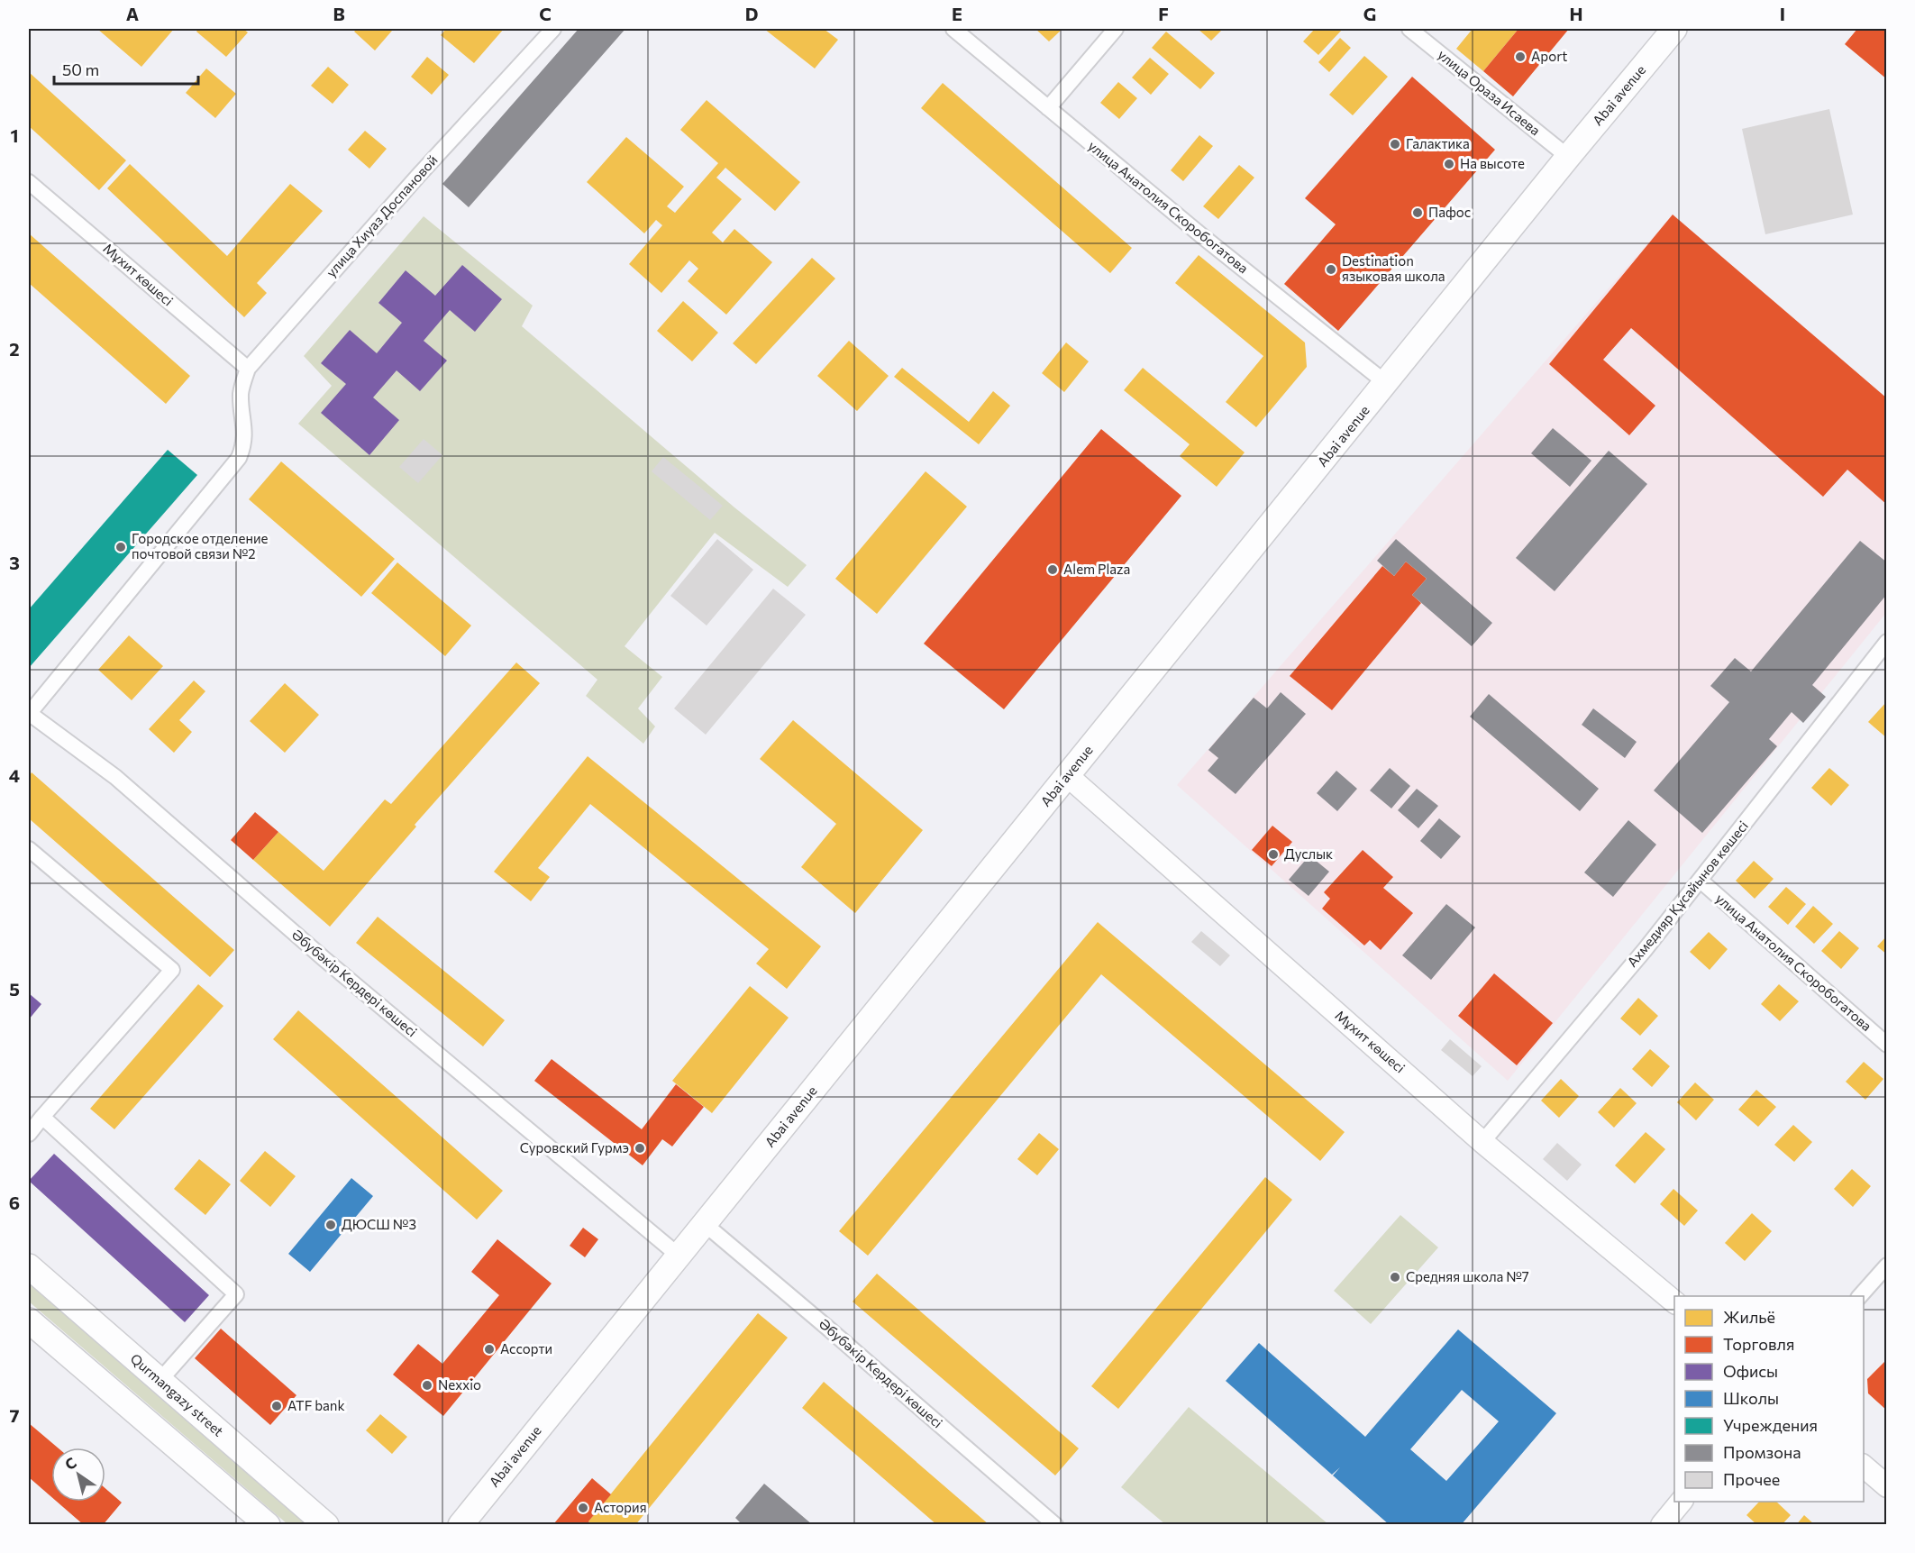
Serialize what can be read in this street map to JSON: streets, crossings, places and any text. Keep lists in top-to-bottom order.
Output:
{
  "streets": {
    "main road": ["Abai avenue", "Qurmangazy street"],
    "street": [
      "улица Ораза Исаева",
      "улица Анатолия Скоробогатова",
      "улица Хиуаз Доспановой",
      "Мұхит көшесі",
      "Ахмедияр Құсайынов көшесі",
      "Әбубәкір Кердері көшесі"
    ]
  },
  "crossings": [
    ["улица Ораза Исаева", "Abai avenue"],
    ["Abai avenue", "улица Анатолия Скоробогатова"],
    ["Abai avenue", "Мұхит көшесі"],
    ["Abai avenue", "Әбубәкір Кердері көшесі"],
    ["улица Анатолия Скоробогатова", "Ахмедияр Құсайынов көшесі"],
    ["улица Хиуаз Доспановой", "Мұхит көшесі"],
    ["улица Хиуаз Доспановой", "Әбубәкір Кердері көшесі"],
    ["Мұхит көшесі", "Ахмедияр Құсайынов көшесі"]
  ],
  "places": [
    "Aport",
    "Галактика",
    "На высоте",
    "Пафос",
    "Destination языковая школа",
    "Городское отделение почтовой связи №2",
    "Alem Plaza",
    "Дуслык",
    "Суровский Гурмэ",
    "ДЮСШ №3",
    "Средняя школа №7",
    "Ассорти",
    "Nexxio",
    "ATF bank",
    "Астория"
  ],
  "legend": [
    "Жильё",
    "Торговля",
    "Офисы",
    "Школы",
    "Учреждения",
    "Промзона",
    "Прочее"
  ],
  "scale_bar": "50 m",
  "north": "top left",
  "grid": {
    "columns": [
      "A",
      "B",
      "C",
      "D",
      "E",
      "F",
      "G",
      "H",
      "I"
    ],
    "rows": [
      "1",
      "2",
      "3",
      "4",
      "5",
      "6",
      "7"
    ]
  }
}
